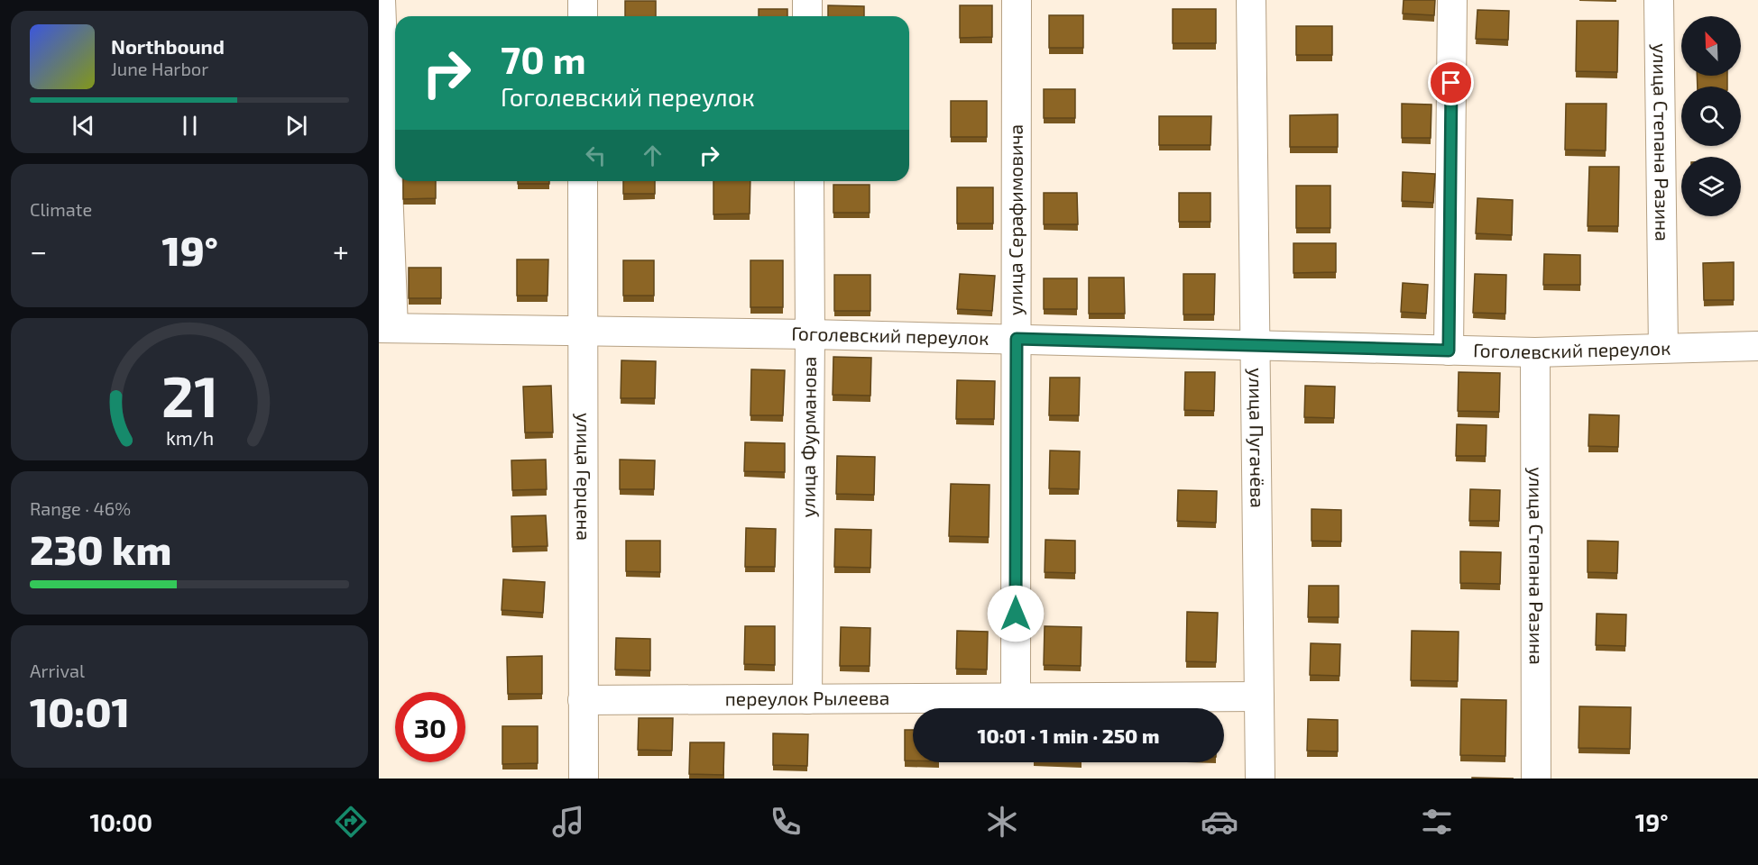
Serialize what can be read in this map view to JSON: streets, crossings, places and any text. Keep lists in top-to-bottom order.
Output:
{
  "streets": {
    "street": [
      "улица Степана Разина",
      "улица Серафимовича",
      "Гоголевский переулок",
      "улица Фурманова",
      "улица Пугачёва",
      "улица Герцена",
      "переулок Рылеева"
    ]
  },
  "crossings": [
    ["улица Степана Разина", "Гоголевский переулок"],
    ["улица Серафимовича", "Гоголевский переулок"],
    ["улица Серафимовича", "переулок Рылеева"],
    ["Гоголевский переулок", "улица Фурманова"],
    ["Гоголевский переулок", "улица Пугачёва"],
    ["Гоголевский переулок", "улица Герцена"],
    ["улица Фурманова", "переулок Рылеева"],
    ["улица Пугачёва", "переулок Рылеева"],
    ["улица Герцена", "переулок Рылеева"]
  ],
  "north": "top left",
  "page": {
    "turn": ["70 m", "Гоголевский переулок"],
    "song": ["Northbound", "June Harbor"],
    "tile": [
      "Climate",
      ["Range · 46%", "230 km"],
      ["Arrival", "10:01"]
    ],
    "heat": ["−", "19°", "+"],
    "limit": "30",
    "trip": "10:01 · 1 min · 250 m",
    "tabs": ["10:00", "19°"],
    "gauge": ["21", "km/h"]
  }
}
